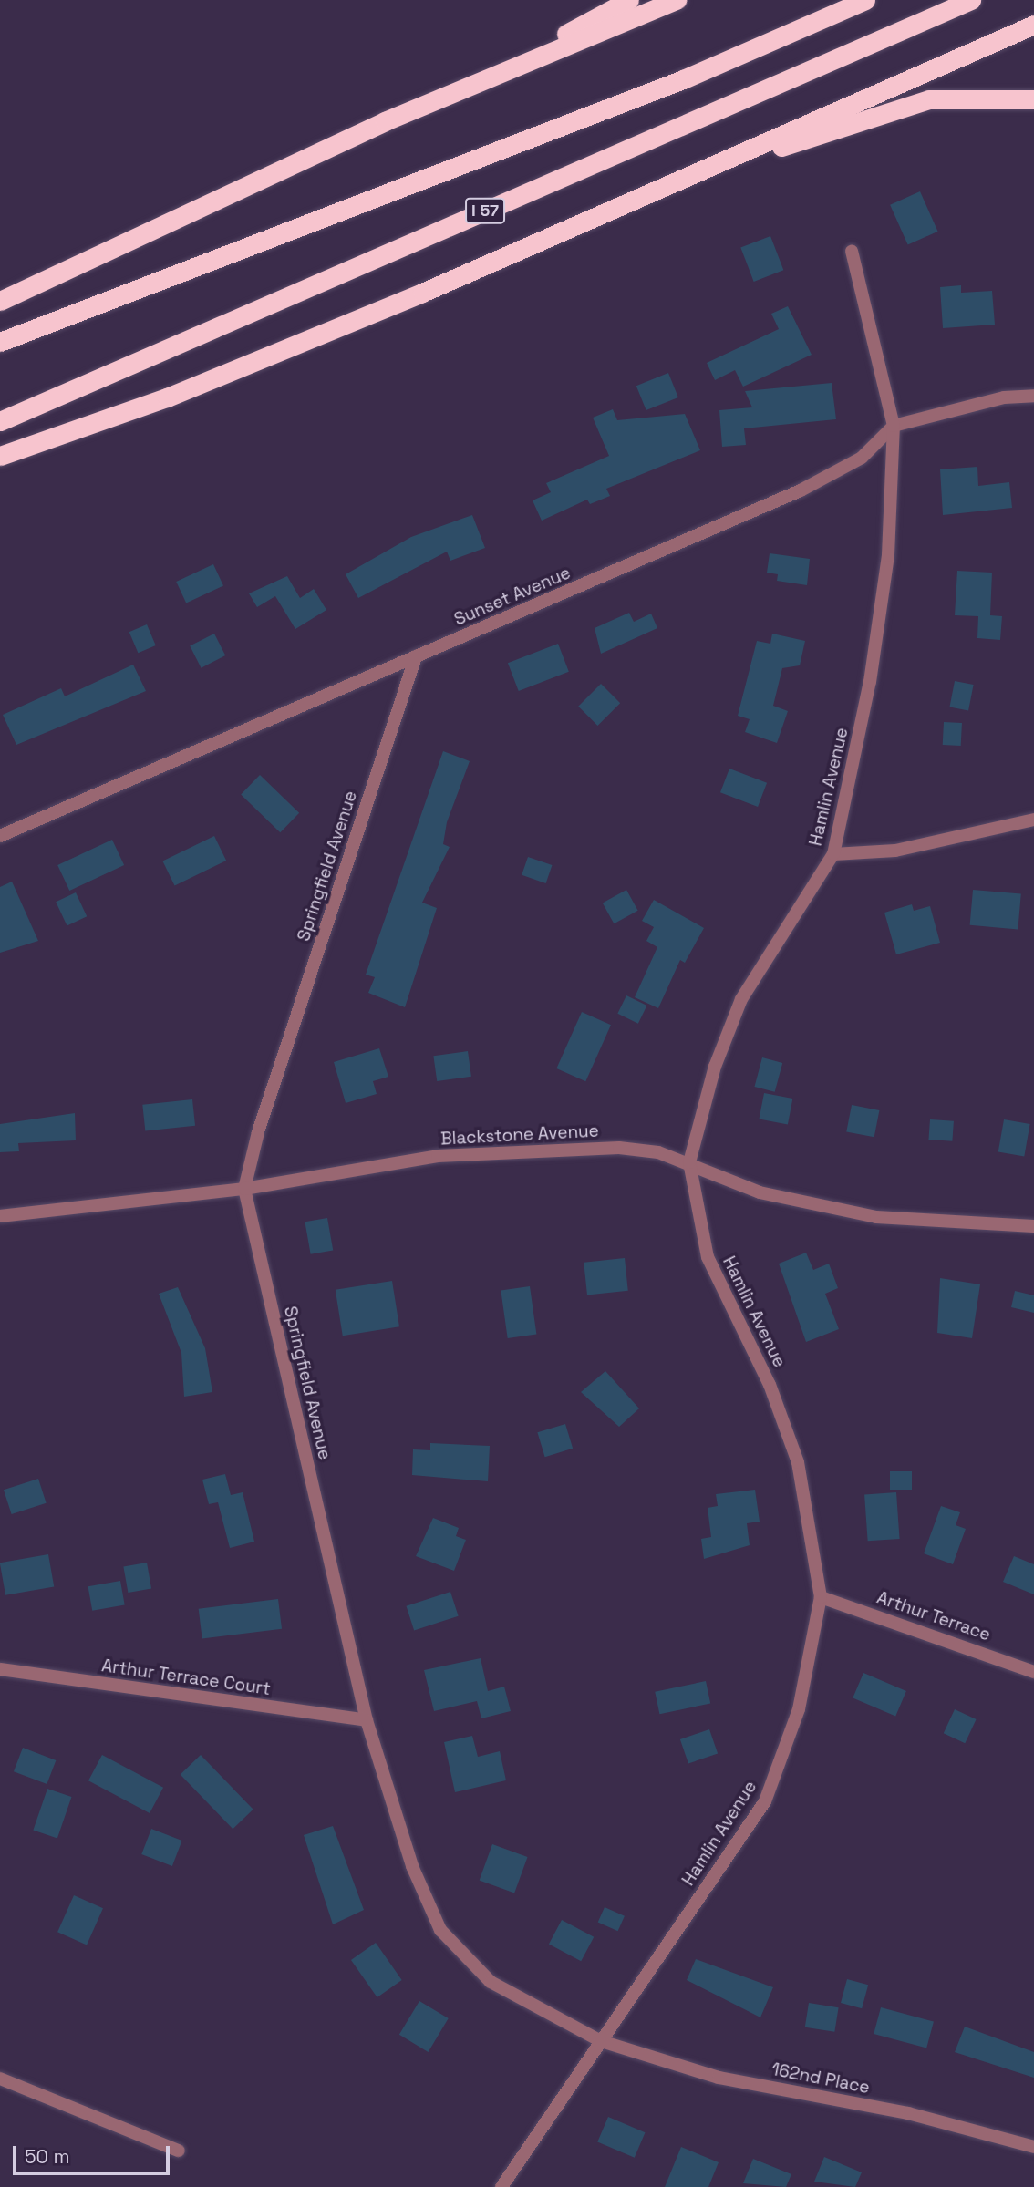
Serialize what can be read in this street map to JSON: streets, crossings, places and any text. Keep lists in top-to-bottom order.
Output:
{
  "streets": {
    "highway": ["I 57"],
    "street": [
      "Sunset Avenue",
      "Hamlin Avenue",
      "Springfield Avenue",
      "Blackstone Avenue",
      "Arthur Terrace",
      "Arthur Terrace Court",
      "162nd Place"
    ]
  },
  "crossings": [
    ["Sunset Avenue", "Hamlin Avenue"],
    ["Sunset Avenue", "Springfield Avenue"],
    ["Hamlin Avenue", "Springfield Avenue"],
    ["Hamlin Avenue", "Blackstone Avenue"],
    ["Hamlin Avenue", "Arthur Terrace"],
    ["Hamlin Avenue", "162nd Place"],
    ["Springfield Avenue", "Blackstone Avenue"],
    ["Springfield Avenue", "Arthur Terrace Court"],
    ["Springfield Avenue", "162nd Place"]
  ],
  "scale_bar": "50 m"
}
